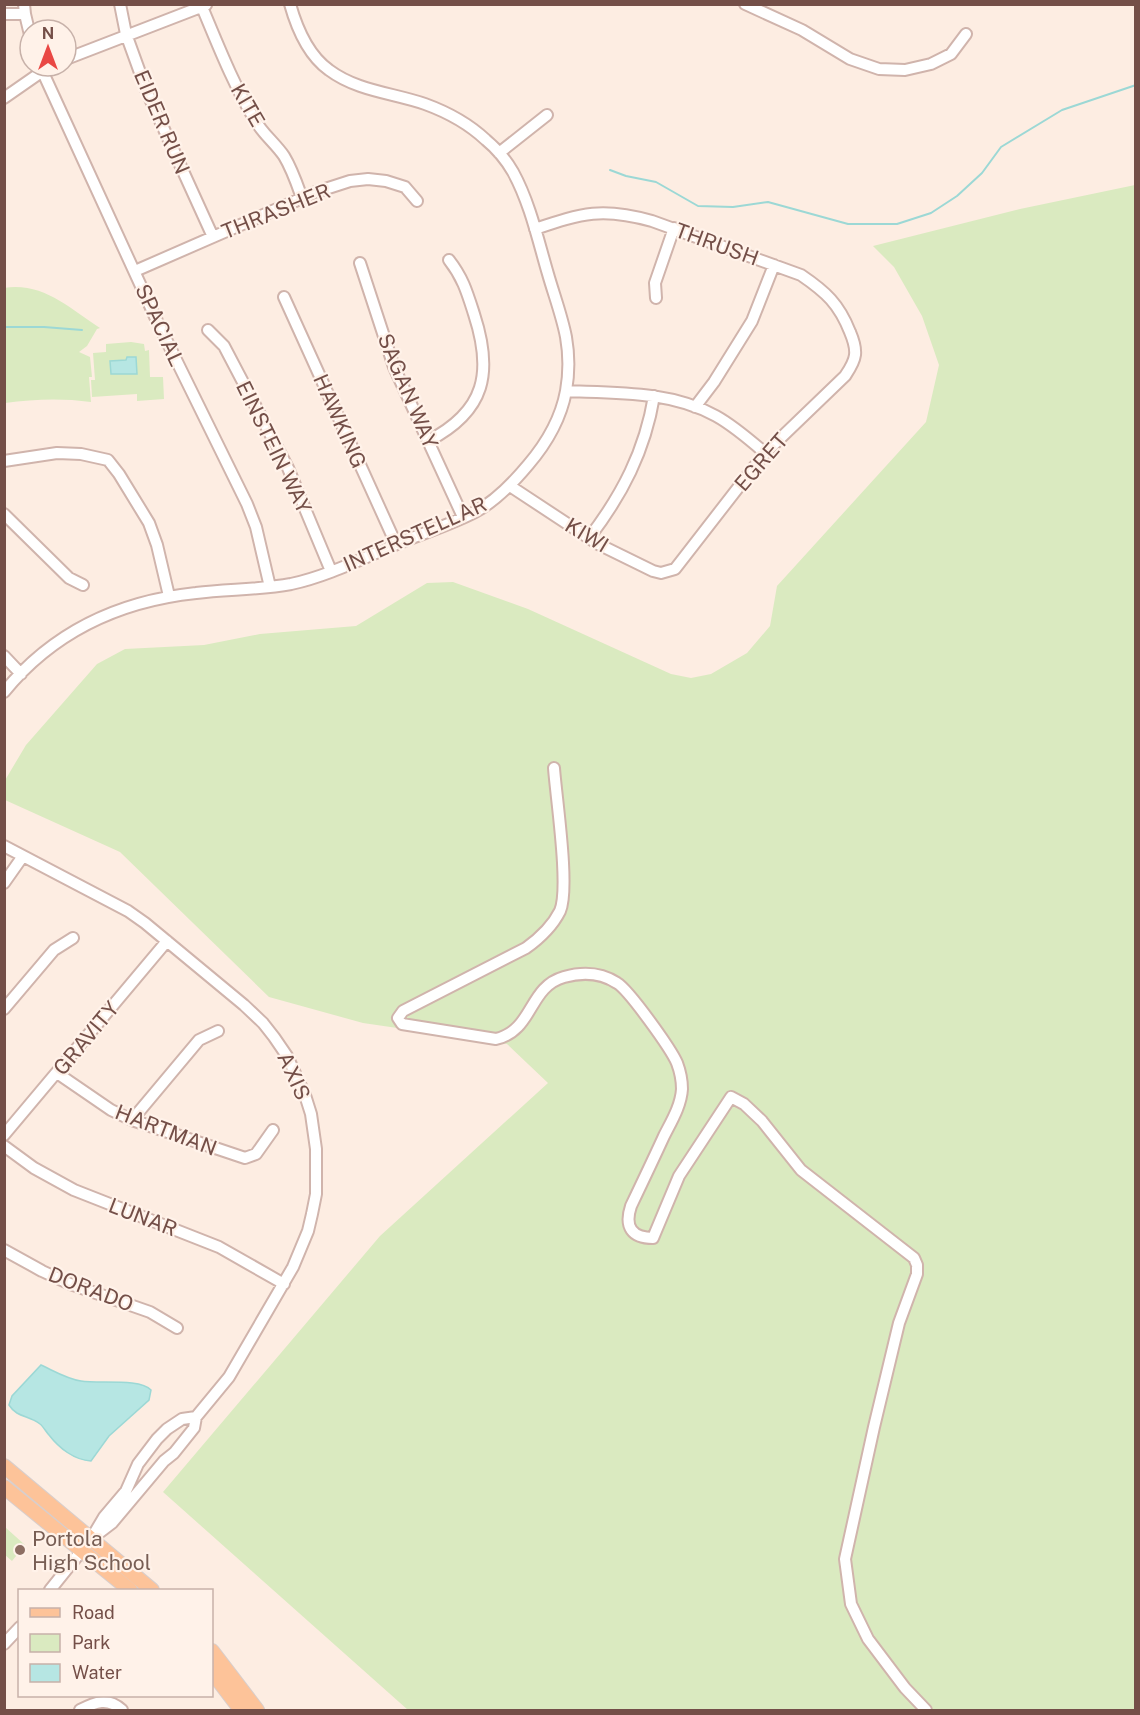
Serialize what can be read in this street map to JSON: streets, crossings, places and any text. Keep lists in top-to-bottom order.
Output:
{
  "streets": {
    "street": [
      "KITE",
      "EIDER RUN",
      "THRASHER",
      "THRUSH",
      "SPACIAL",
      "SAGAN WAY",
      "HAWKING",
      "EINSTEIN WAY",
      "EGRET",
      "INTERSTELLAR",
      "KIWI",
      "GRAVITY",
      "AXIS",
      "HARTMAN",
      "LUNAR",
      "DORADO"
    ]
  },
  "crossings": [
    ["KITE", "THRASHER"],
    ["EIDER RUN", "THRASHER"],
    ["THRASHER", "SPACIAL"],
    ["THRUSH", "EGRET"],
    ["THRUSH", "INTERSTELLAR"],
    ["SPACIAL", "INTERSTELLAR"],
    ["SAGAN WAY", "INTERSTELLAR"],
    ["HAWKING", "INTERSTELLAR"],
    ["EINSTEIN WAY", "INTERSTELLAR"],
    ["EGRET", "KIWI"],
    ["INTERSTELLAR", "KIWI"],
    ["GRAVITY", "AXIS"],
    ["GRAVITY", "HARTMAN"],
    ["AXIS", "LUNAR"]
  ],
  "places": ["Portola High School"],
  "legend": ["Road", "Park", "Water"],
  "north": "top"
}
